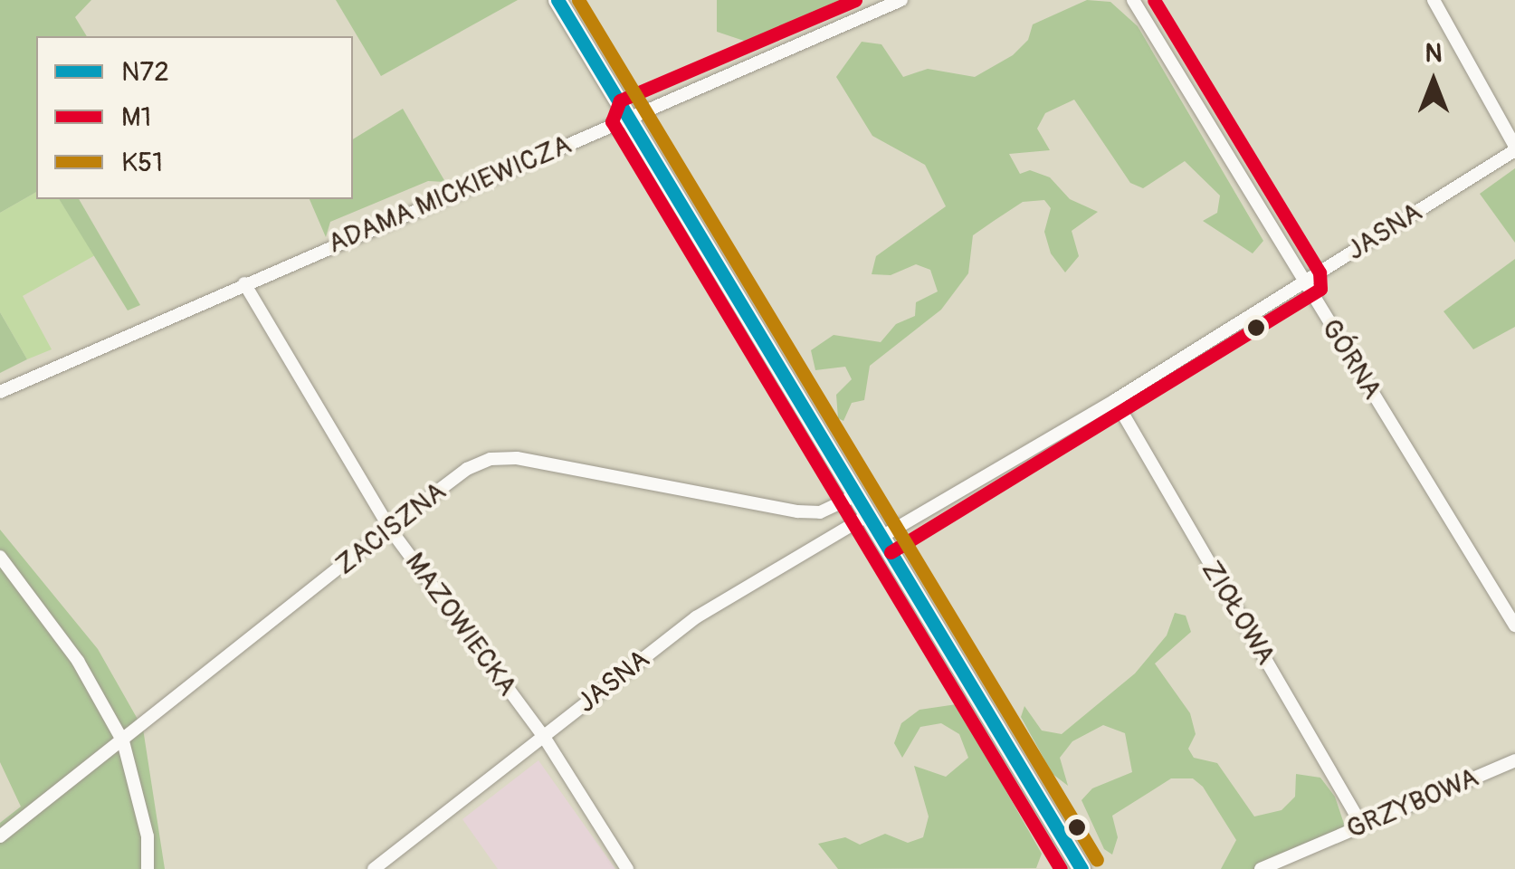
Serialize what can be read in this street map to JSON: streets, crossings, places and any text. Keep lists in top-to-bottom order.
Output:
{
  "streets": {
    "street": [
      "ADAMA MICKIEWICZA",
      "JASNA",
      "GÓRNA",
      "ZACISZNA",
      "ZIOŁOWA",
      "MAZOWIECKA",
      "GRZYBOWA"
    ]
  },
  "crossings": [
    ["ADAMA MICKIEWICZA", "MAZOWIECKA"],
    ["JASNA", "GÓRNA"],
    ["JASNA", "ZIOŁOWA"],
    ["JASNA", "MAZOWIECKA"],
    ["ZACISZNA", "MAZOWIECKA"],
    ["ZIOŁOWA", "GRZYBOWA"]
  ],
  "lines": ["transit line N72", "transit line M1", "transit line K51"],
  "legend": ["N72", "M1", "K51"],
  "north": "top"
}
